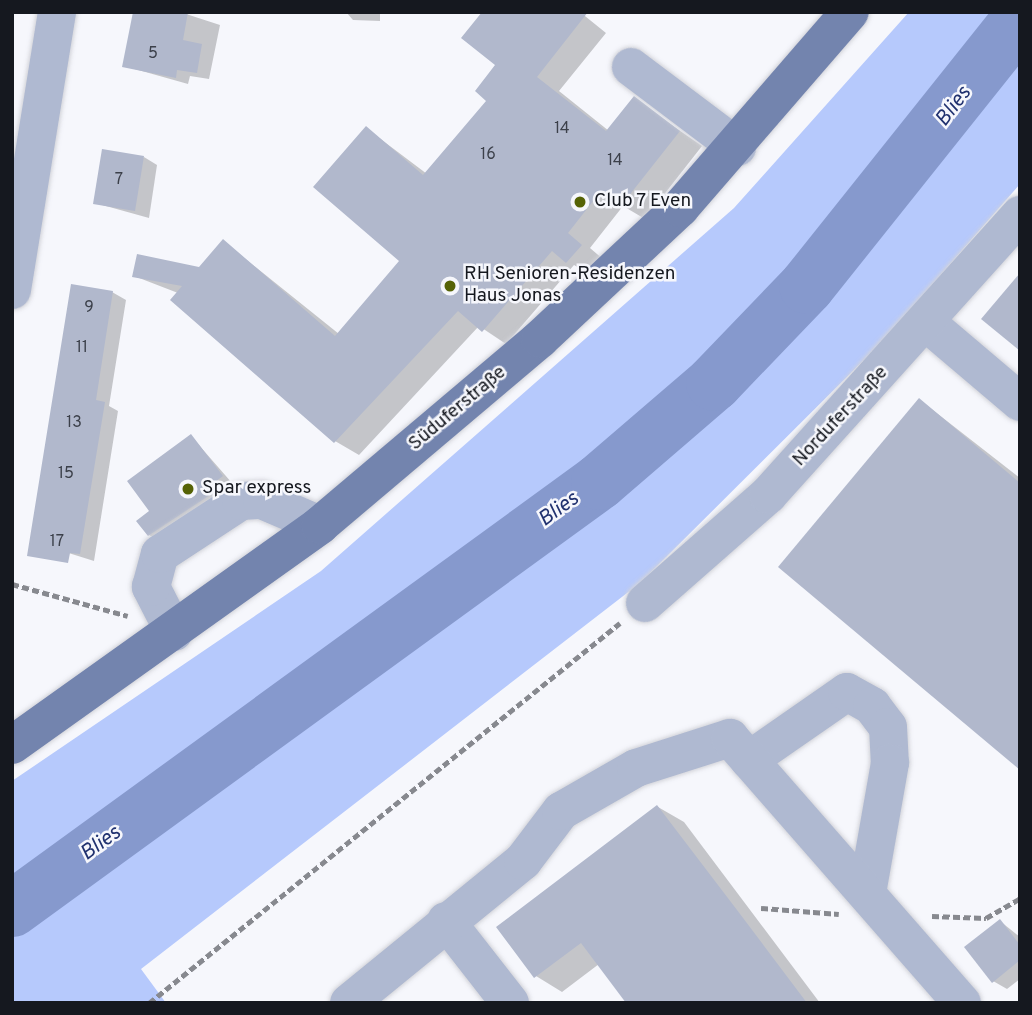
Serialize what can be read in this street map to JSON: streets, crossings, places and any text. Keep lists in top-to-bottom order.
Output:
{
  "streets": {
    "main road": ["Süduferstraße"],
    "street": ["Norduferstraße"]
  },
  "water": ["Blies"],
  "places": ["Club 7 Even", "RH Senioren-Residenzen Haus Jonas", "Spar express"],
  "house_numbers": [
    "5",
    "14",
    "16",
    "14",
    "7",
    "9",
    "11",
    "13",
    "15",
    "17"
  ]
}
